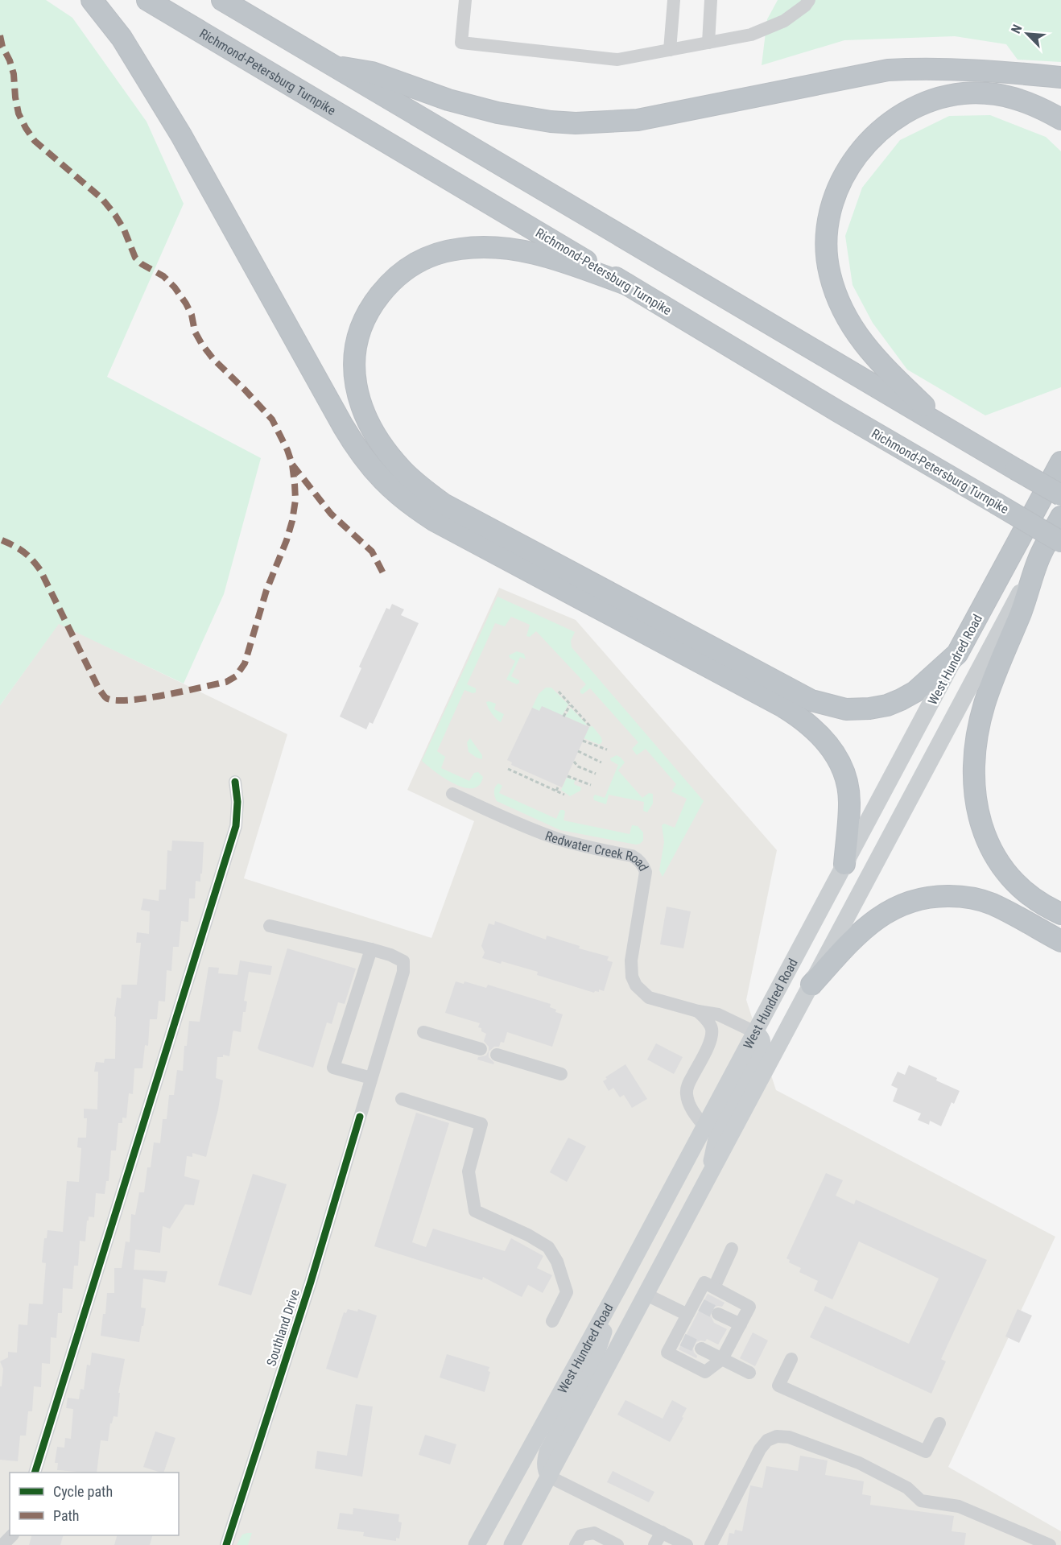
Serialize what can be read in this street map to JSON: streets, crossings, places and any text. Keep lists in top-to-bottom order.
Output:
{
  "streets": {
    "highway": ["Richmond-Petersburg Turnpike", "West Hundred Road"],
    "street": ["Redwater Creek Road", "Southland Drive"]
  },
  "crossings": [
    ["West Hundred Road", "Redwater Creek Road"]
  ],
  "legend": ["Cycle path", "Path"],
  "north": "top left"
}
